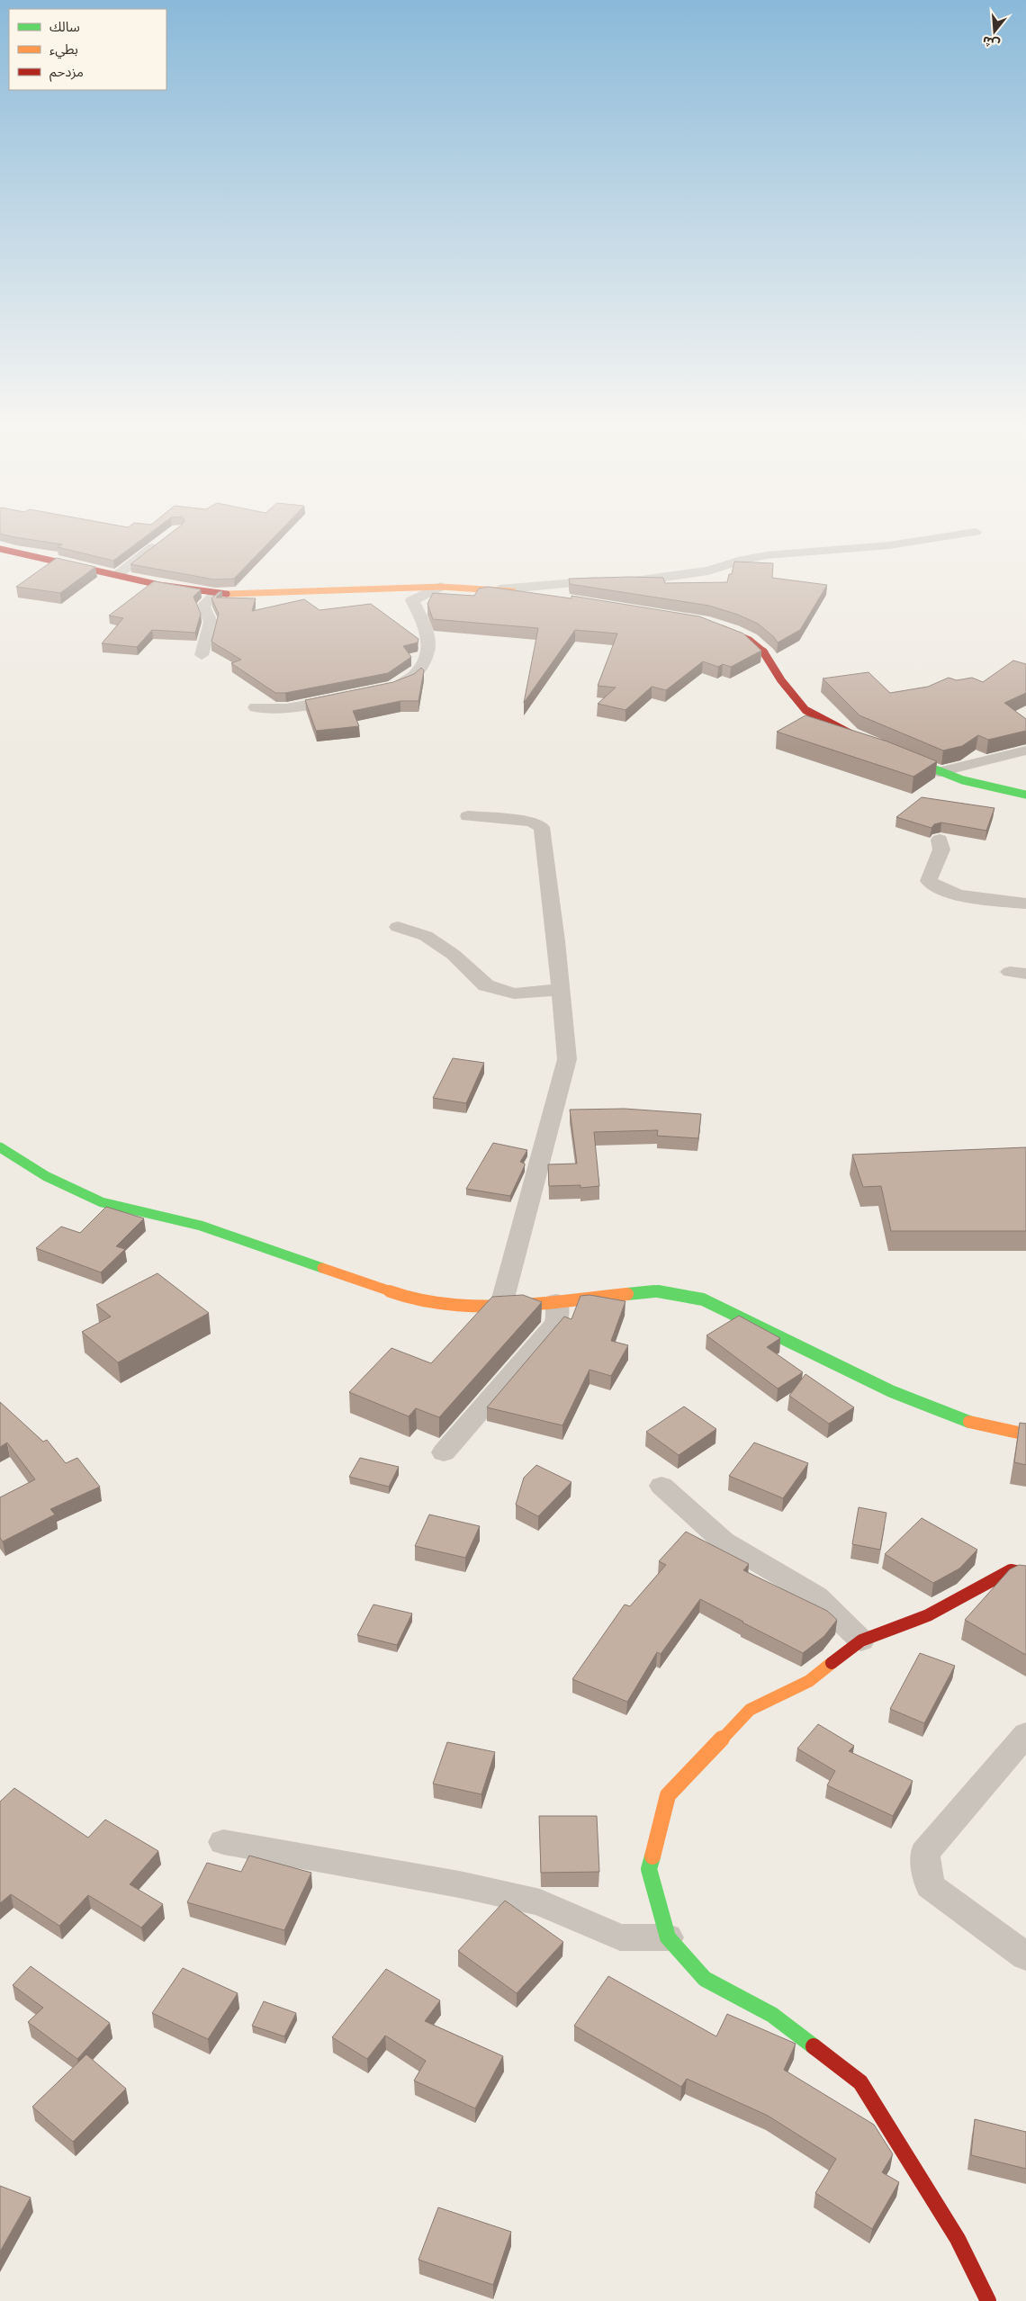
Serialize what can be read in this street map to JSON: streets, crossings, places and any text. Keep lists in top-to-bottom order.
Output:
{
  "legend": ["سالك", "بطيء", "مزدحم"],
  "north": "bottom"
}
